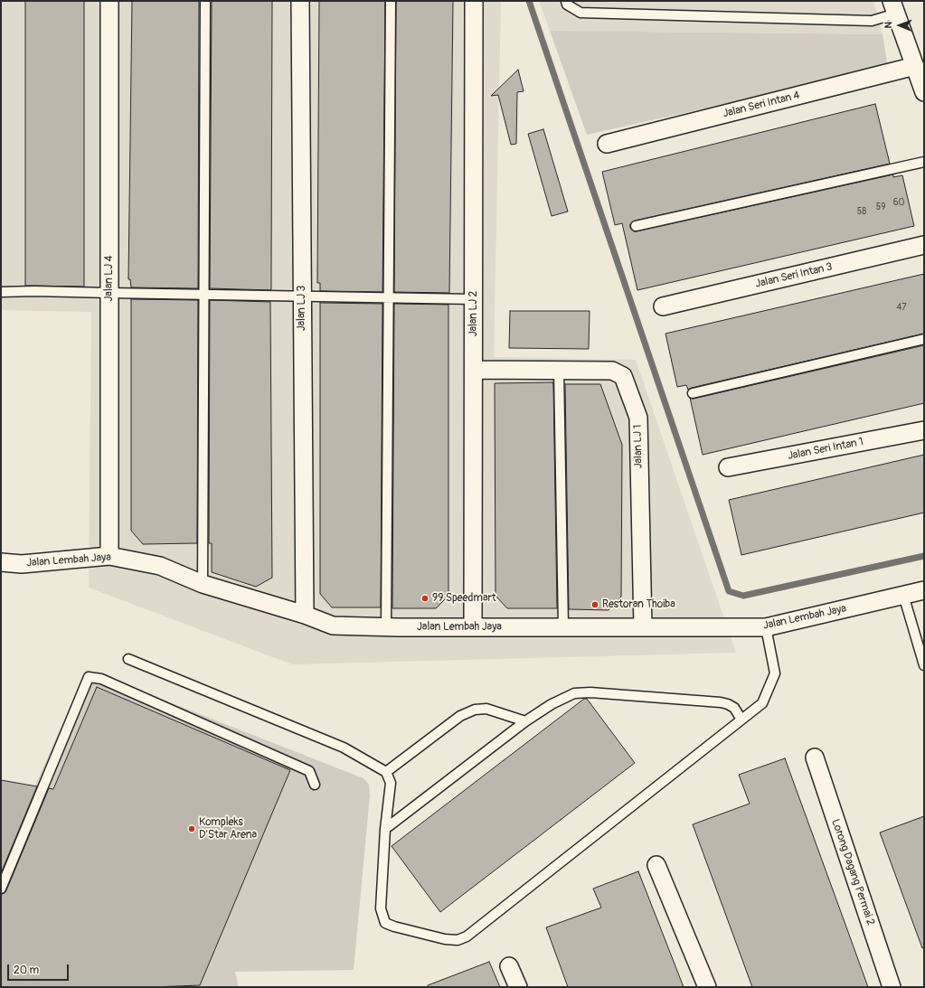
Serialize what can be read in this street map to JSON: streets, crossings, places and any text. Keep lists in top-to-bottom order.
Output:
{
  "streets": {
    "street": [
      "Jalan Seri Intan 4",
      "Jalan Seri Intan 3",
      "Jalan LJ 4",
      "Jalan LJ 3",
      "Jalan LJ 2",
      "Jalan LJ 1",
      "Jalan Seri Intan 1",
      "Jalan Lembah Jaya",
      "Lorong Dagang Permai 2"
    ]
  },
  "crossings": [
    ["Jalan LJ 4", "Jalan Lembah Jaya"],
    ["Jalan LJ 3", "Jalan Lembah Jaya"],
    ["Jalan LJ 2", "Jalan LJ 1"],
    ["Jalan LJ 2", "Jalan Lembah Jaya"],
    ["Jalan LJ 1", "Jalan Lembah Jaya"]
  ],
  "places": ["99 Speedmart", "Restoran Thoiba", "Kompleks D'Star Arena"],
  "house_numbers": [
    "60",
    "59",
    "58",
    "47"
  ],
  "scale_bar": "20 m",
  "north": "left"
}
